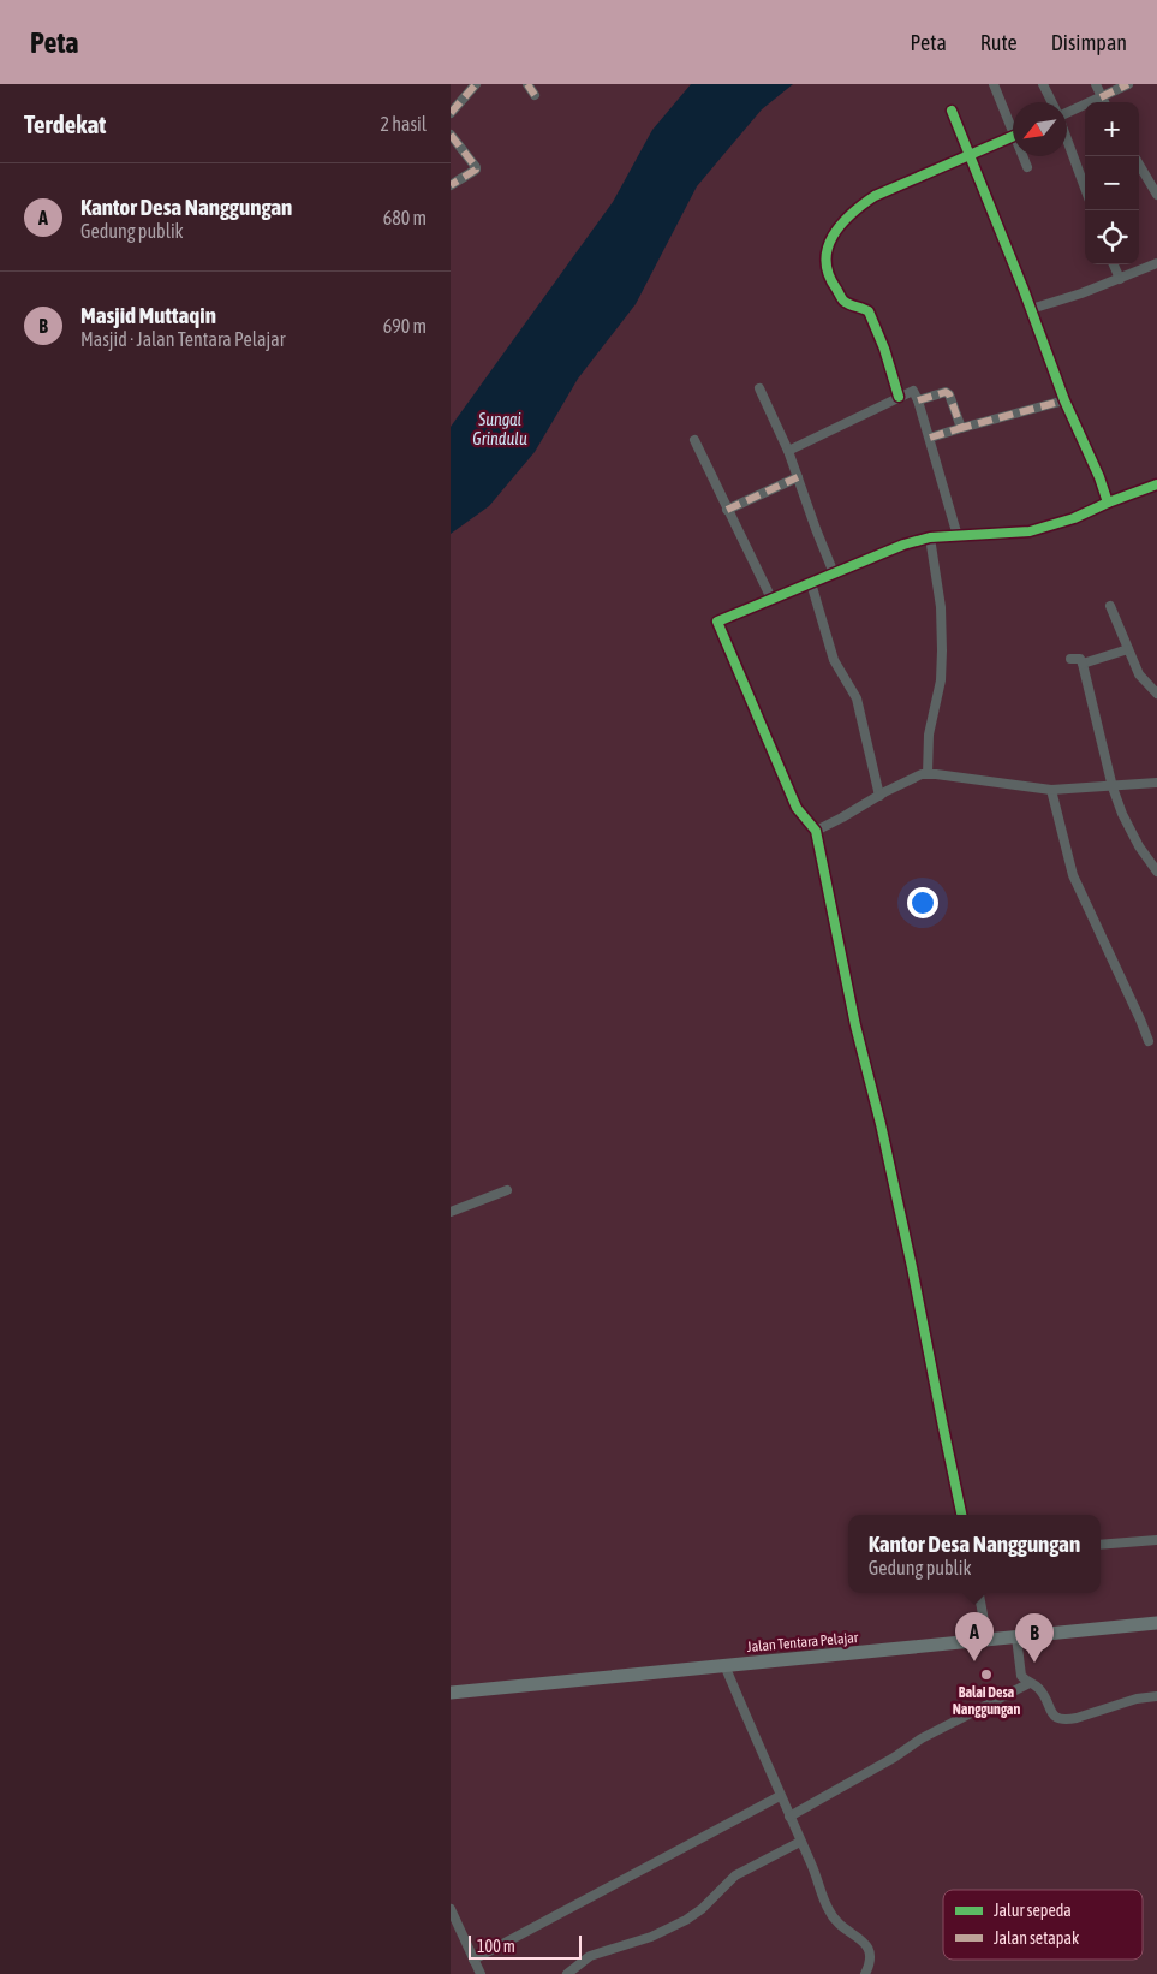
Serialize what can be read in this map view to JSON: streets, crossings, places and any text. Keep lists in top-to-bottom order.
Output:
{
  "streets": {
    "main road": ["Jalan Tentara Pelajar"]
  },
  "water": ["Sungai Grindulu"],
  "places": ["Balai Desa Nanggungan"],
  "legend": ["Jalur sepeda", "Jalan setapak"],
  "scale_bar": "100 m",
  "north": "bottom left",
  "page": {
    "header": "Peta",
    "nav": ["Peta", "Rute", "Disimpan"],
    "heading": ["Terdekat", "2 hasil"],
    "map_buttons": ["+", "−"],
    "list": [
      {
        "mark": "A",
        "name": "Kantor Desa Nanggungan",
        "note": "Gedung publik",
        "value": "680 m"
      },
      {
        "mark": "B",
        "name": "Masjid Muttaqin",
        "note": "Masjid · Jalan Tentara Pelajar",
        "value": "690 m"
      }
    ],
    "popup": ["Kantor Desa Nanggungan", "Gedung publik"],
    "pins": ["A", "B"],
    "scale": "100 m"
  }
}
